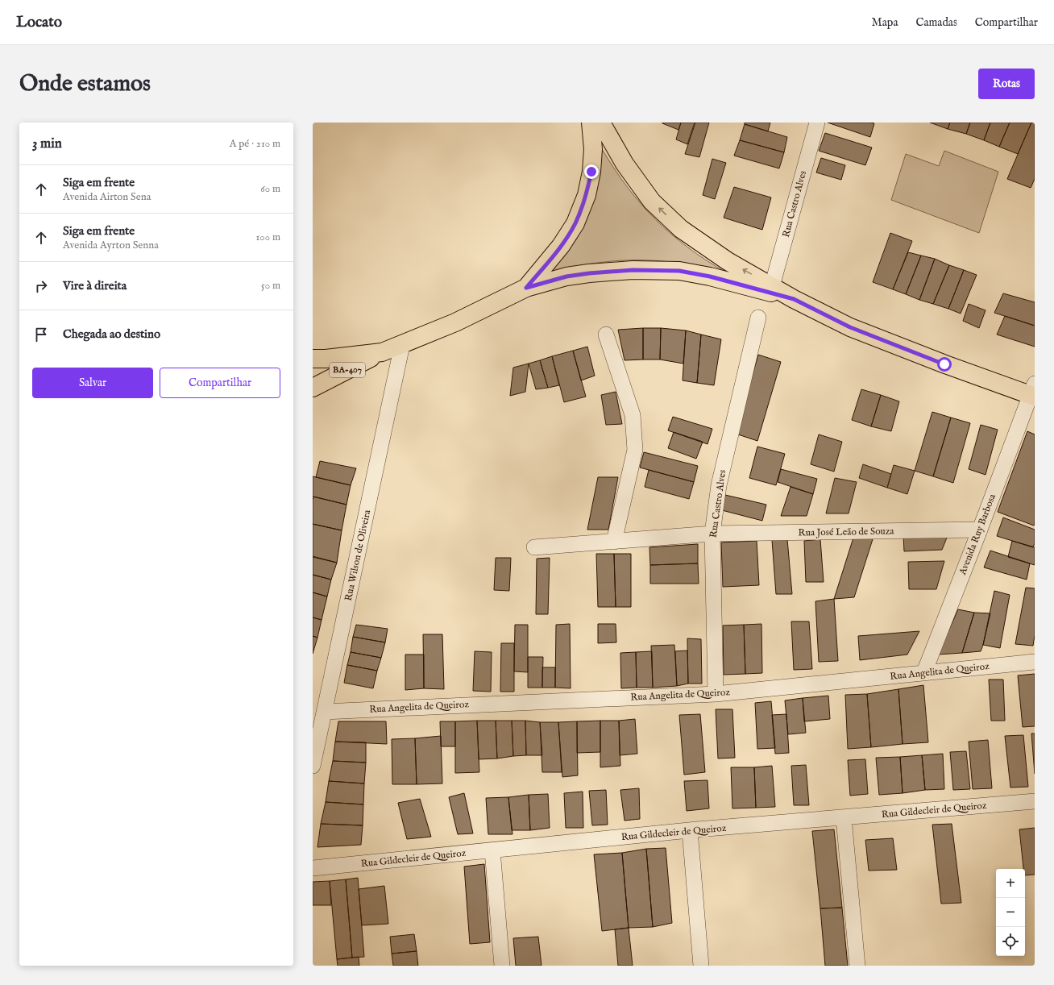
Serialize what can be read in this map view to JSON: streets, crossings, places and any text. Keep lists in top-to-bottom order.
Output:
{
  "streets": {
    "main road": ["BA-407"],
    "street": [
      "Rua Castro Alves",
      "Rua José Leão de Souza",
      "Avenida Ruy Barbosa",
      "Rua Wilson de Oliveira",
      "Rua Angelita de Queiroz",
      "Rua Gildecleir de Queiroz"
    ]
  },
  "crossings": [
    ["Rua Castro Alves", "Rua José Leão de Souza"],
    ["Rua Castro Alves", "Rua Angelita de Queiroz"],
    ["Rua José Leão de Souza", "Avenida Ruy Barbosa"],
    ["Avenida Ruy Barbosa", "Rua Angelita de Queiroz"],
    ["Rua Wilson de Oliveira", "Rua Angelita de Queiroz"]
  ],
  "page": {
    "header": "Locato",
    "nav": ["Mapa", "Camadas", "Compartilhar"],
    "buttons": [
      "Rotas",
      ["Salvar", "Compartilhar"]
    ],
    "title": "Onde estamos",
    "heading": ["3 min", "A pé · 210 m"],
    "list": [
      ["Siga em frente", "Avenida Airton Sena", "60 m"],
      ["Siga em frente", "Avenida Ayrton Senna", "100 m"],
      ["Vire à direita", "50 m"],
      "Chegada ao destino"
    ],
    "map_buttons": ["+", "−"]
  }
}
